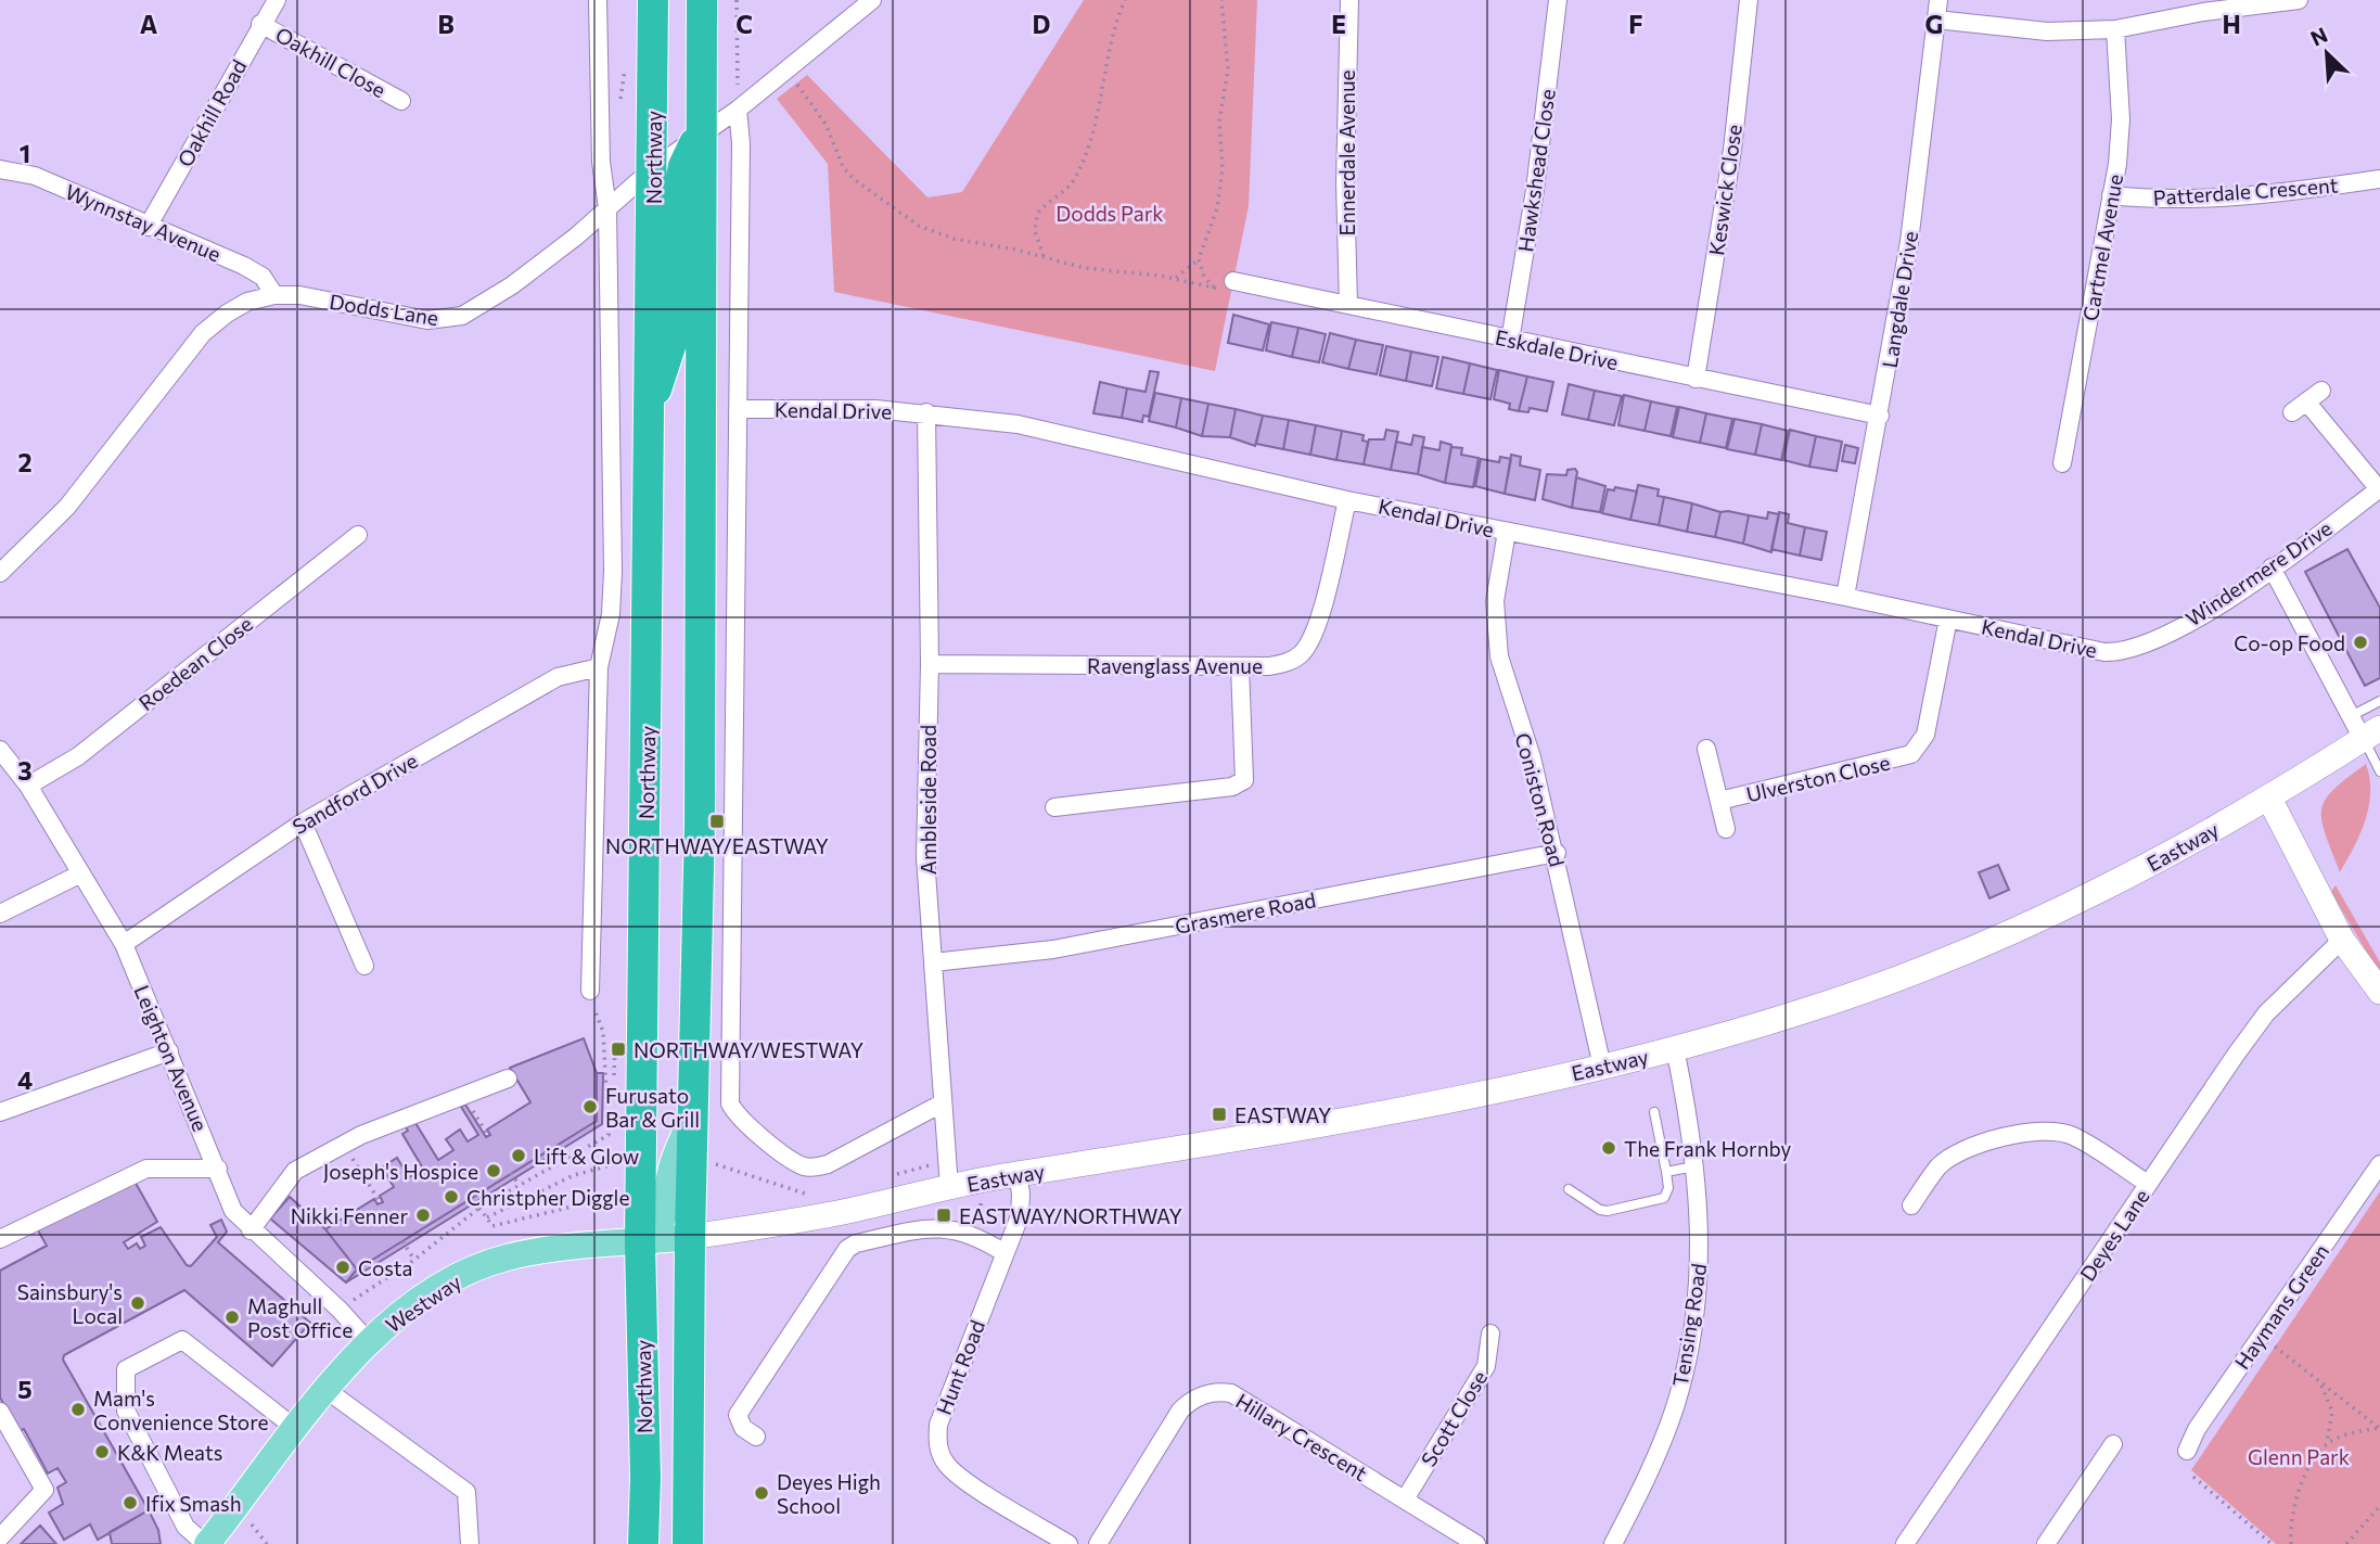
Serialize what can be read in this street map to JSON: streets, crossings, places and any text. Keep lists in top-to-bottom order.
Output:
{
  "streets": {
    "highway": ["Northway"],
    "main road": ["Westway"],
    "street": [
      "Oakhill Close",
      "Oakhill Road",
      "Ennerdale Avenue",
      "Hawkshead Close",
      "Keswick Close",
      "Patterdale Crescent",
      "Wynnstay Avenue",
      "Cartmel Avenue",
      "Langdale Drive",
      "Dodds Lane",
      "Eskdale Drive",
      "Kendal Drive",
      "Windermere Drive",
      "Roedean Close",
      "Ravenglass Avenue",
      "Ulverston Close",
      "Sandford Drive",
      "Ambleside Road",
      "Coniston Road",
      "Eastway",
      "Grasmere Road",
      "Leighton Avenue",
      "Deyes Lane",
      "Haymans Green",
      "Tensing Road",
      "Hunt Road",
      "Scott Close",
      "Hillary Crescent"
    ]
  },
  "crossings": [
    ["Oakhill Close", "Oakhill Road"],
    ["Oakhill Road", "Wynnstay Avenue"],
    ["Ennerdale Avenue", "Eskdale Drive"],
    ["Northway", "Dodds Lane"],
    ["Northway", "Westway"],
    ["Hawkshead Close", "Eskdale Drive"],
    ["Keswick Close", "Eskdale Drive"],
    ["Patterdale Crescent", "Cartmel Avenue"],
    ["Wynnstay Avenue", "Dodds Lane"],
    ["Langdale Drive", "Eskdale Drive"],
    ["Langdale Drive", "Kendal Drive"],
    ["Kendal Drive", "Windermere Drive"],
    ["Kendal Drive", "Ravenglass Avenue"],
    ["Kendal Drive", "Ulverston Close"],
    ["Kendal Drive", "Ambleside Road"],
    ["Kendal Drive", "Coniston Road"],
    ["Roedean Close", "Leighton Avenue"],
    ["Ravenglass Avenue", "Ambleside Road"],
    ["Sandford Drive", "Leighton Avenue"],
    ["Ambleside Road", "Eastway"],
    ["Ambleside Road", "Grasmere Road"],
    ["Coniston Road", "Eastway"],
    ["Coniston Road", "Grasmere Road"],
    ["Eastway", "Westway"],
    ["Eastway", "Tensing Road"],
    ["Eastway", "Hunt Road"],
    ["Leighton Avenue", "Westway"],
    ["Scott Close", "Hillary Crescent"]
  ],
  "parks": ["Dodds Park", "Glenn Park"],
  "places": {
    "other": [
      "Co-op Food",
      "Furusato Bar & Grill",
      "The Frank Hornby",
      "Lift & Glow",
      "Joseph's Hospice",
      "Christpher Diggle",
      "Nikki Fenner",
      "Costa",
      "Sainsbury's Local",
      "Maghull Post Office",
      "Mam's Convenience Store",
      "K&K Meats",
      "Deyes High School",
      "Ifix Smash"
    ],
    "transit": [
      "NORTHWAY/EASTWAY",
      "NORTHWAY/WESTWAY",
      "EASTWAY",
      "EASTWAY/NORTHWAY"
    ]
  },
  "north": "top left",
  "grid": {
    "columns": [
      "A",
      "B",
      "C",
      "D",
      "E",
      "F",
      "G",
      "H"
    ],
    "rows": [
      "1",
      "2",
      "3",
      "4",
      "5"
    ]
  }
}
